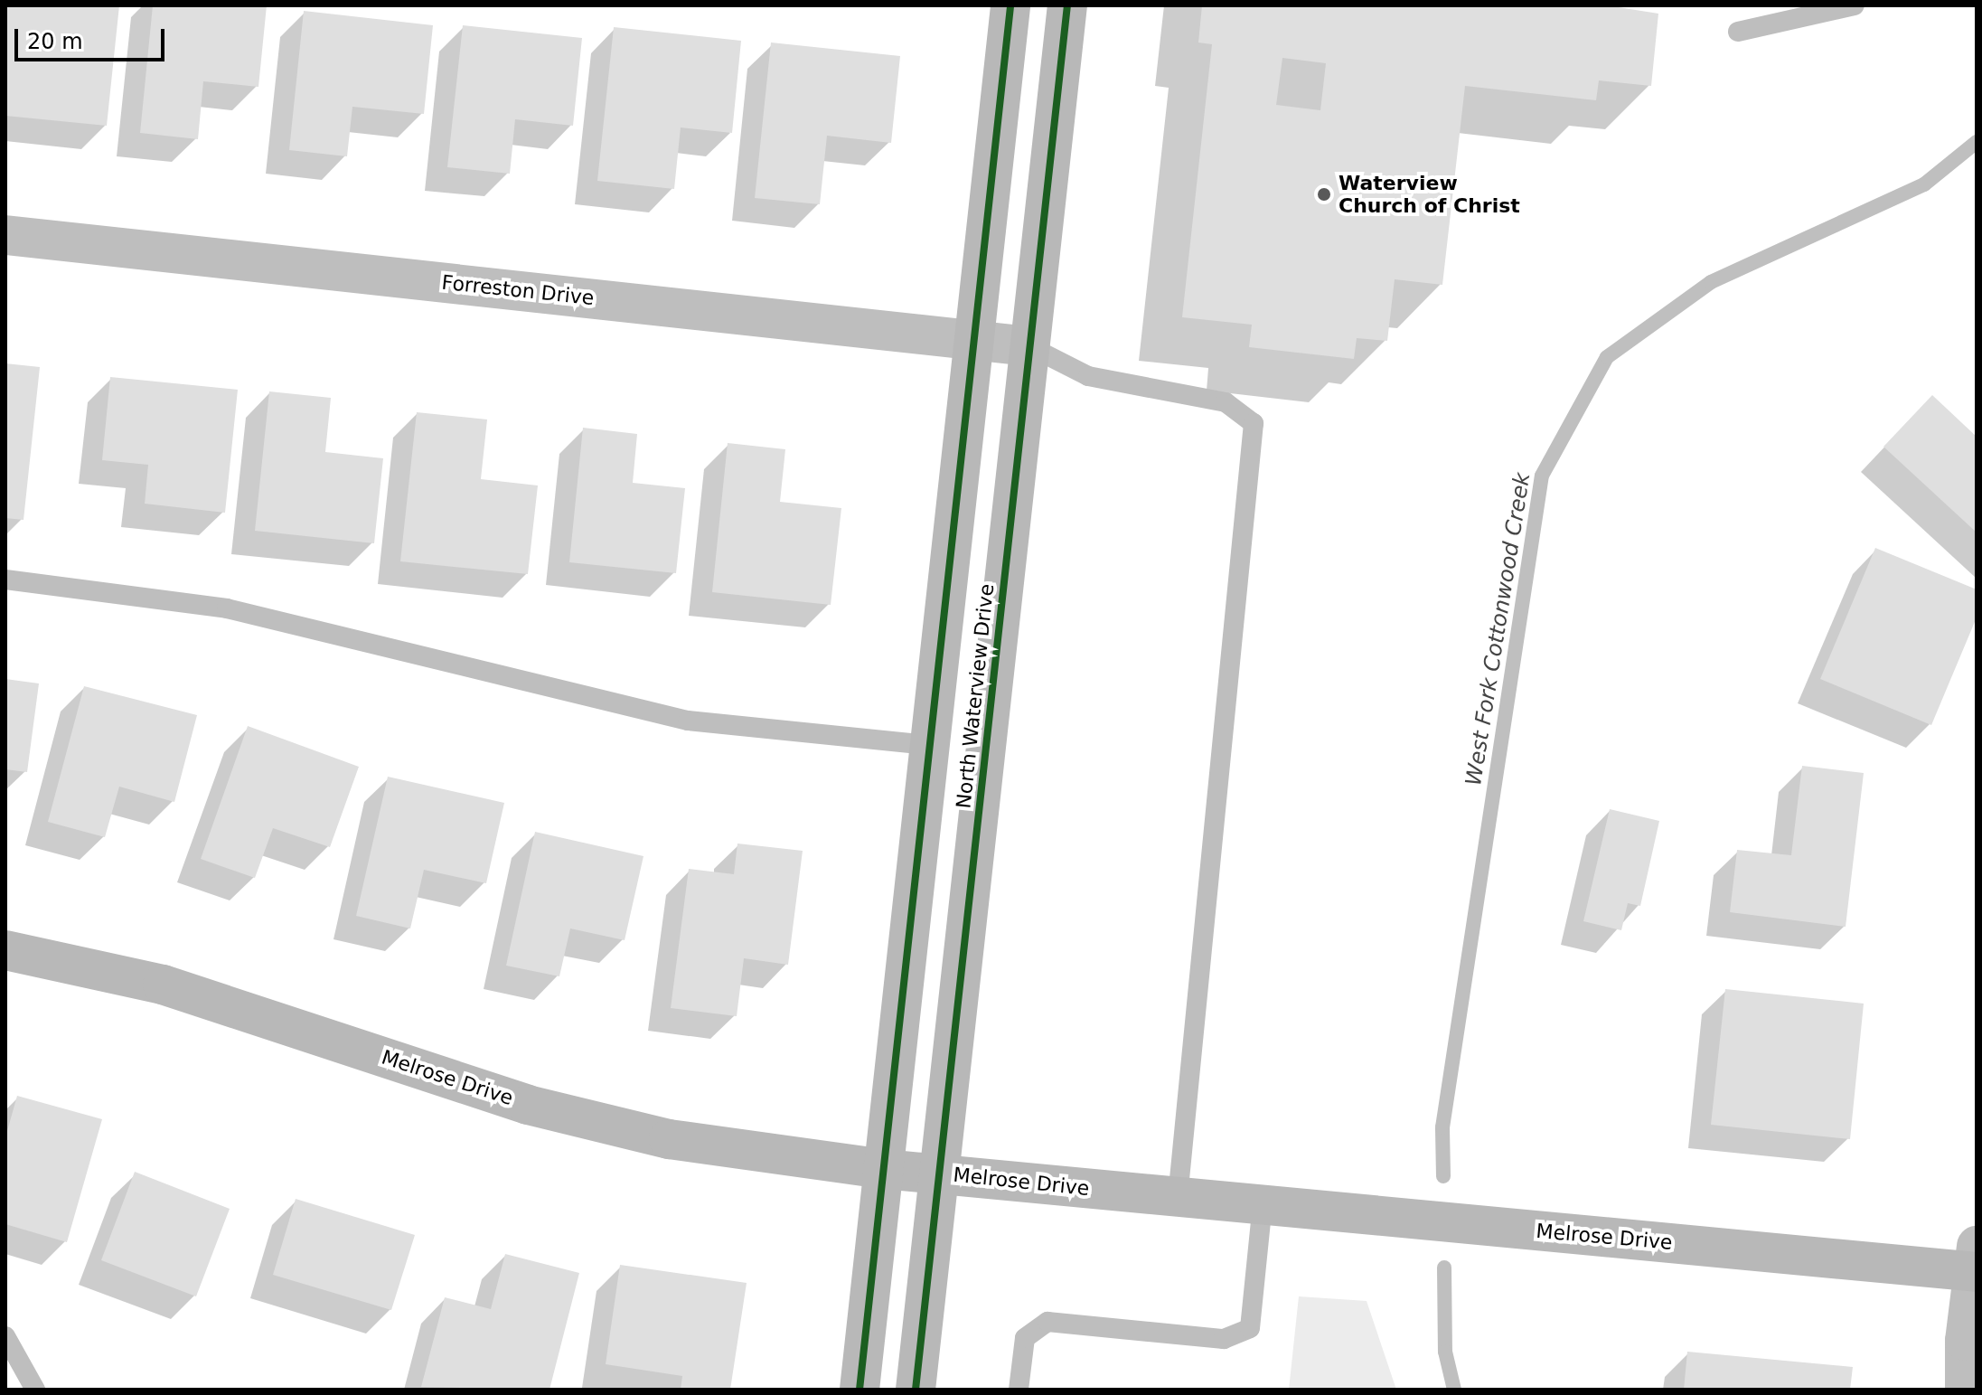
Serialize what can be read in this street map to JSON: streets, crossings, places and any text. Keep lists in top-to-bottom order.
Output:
{
  "streets": {
    "street": ["Forreston Drive", "North Waterview Drive", "Melrose Drive"]
  },
  "crossings": [
    ["Forreston Drive", "North Waterview Drive"],
    ["North Waterview Drive", "Melrose Drive"]
  ],
  "water": ["West Fork Cottonwood Creek"],
  "places": ["Waterview Church of Christ"],
  "scale_bar": "20 m"
}
